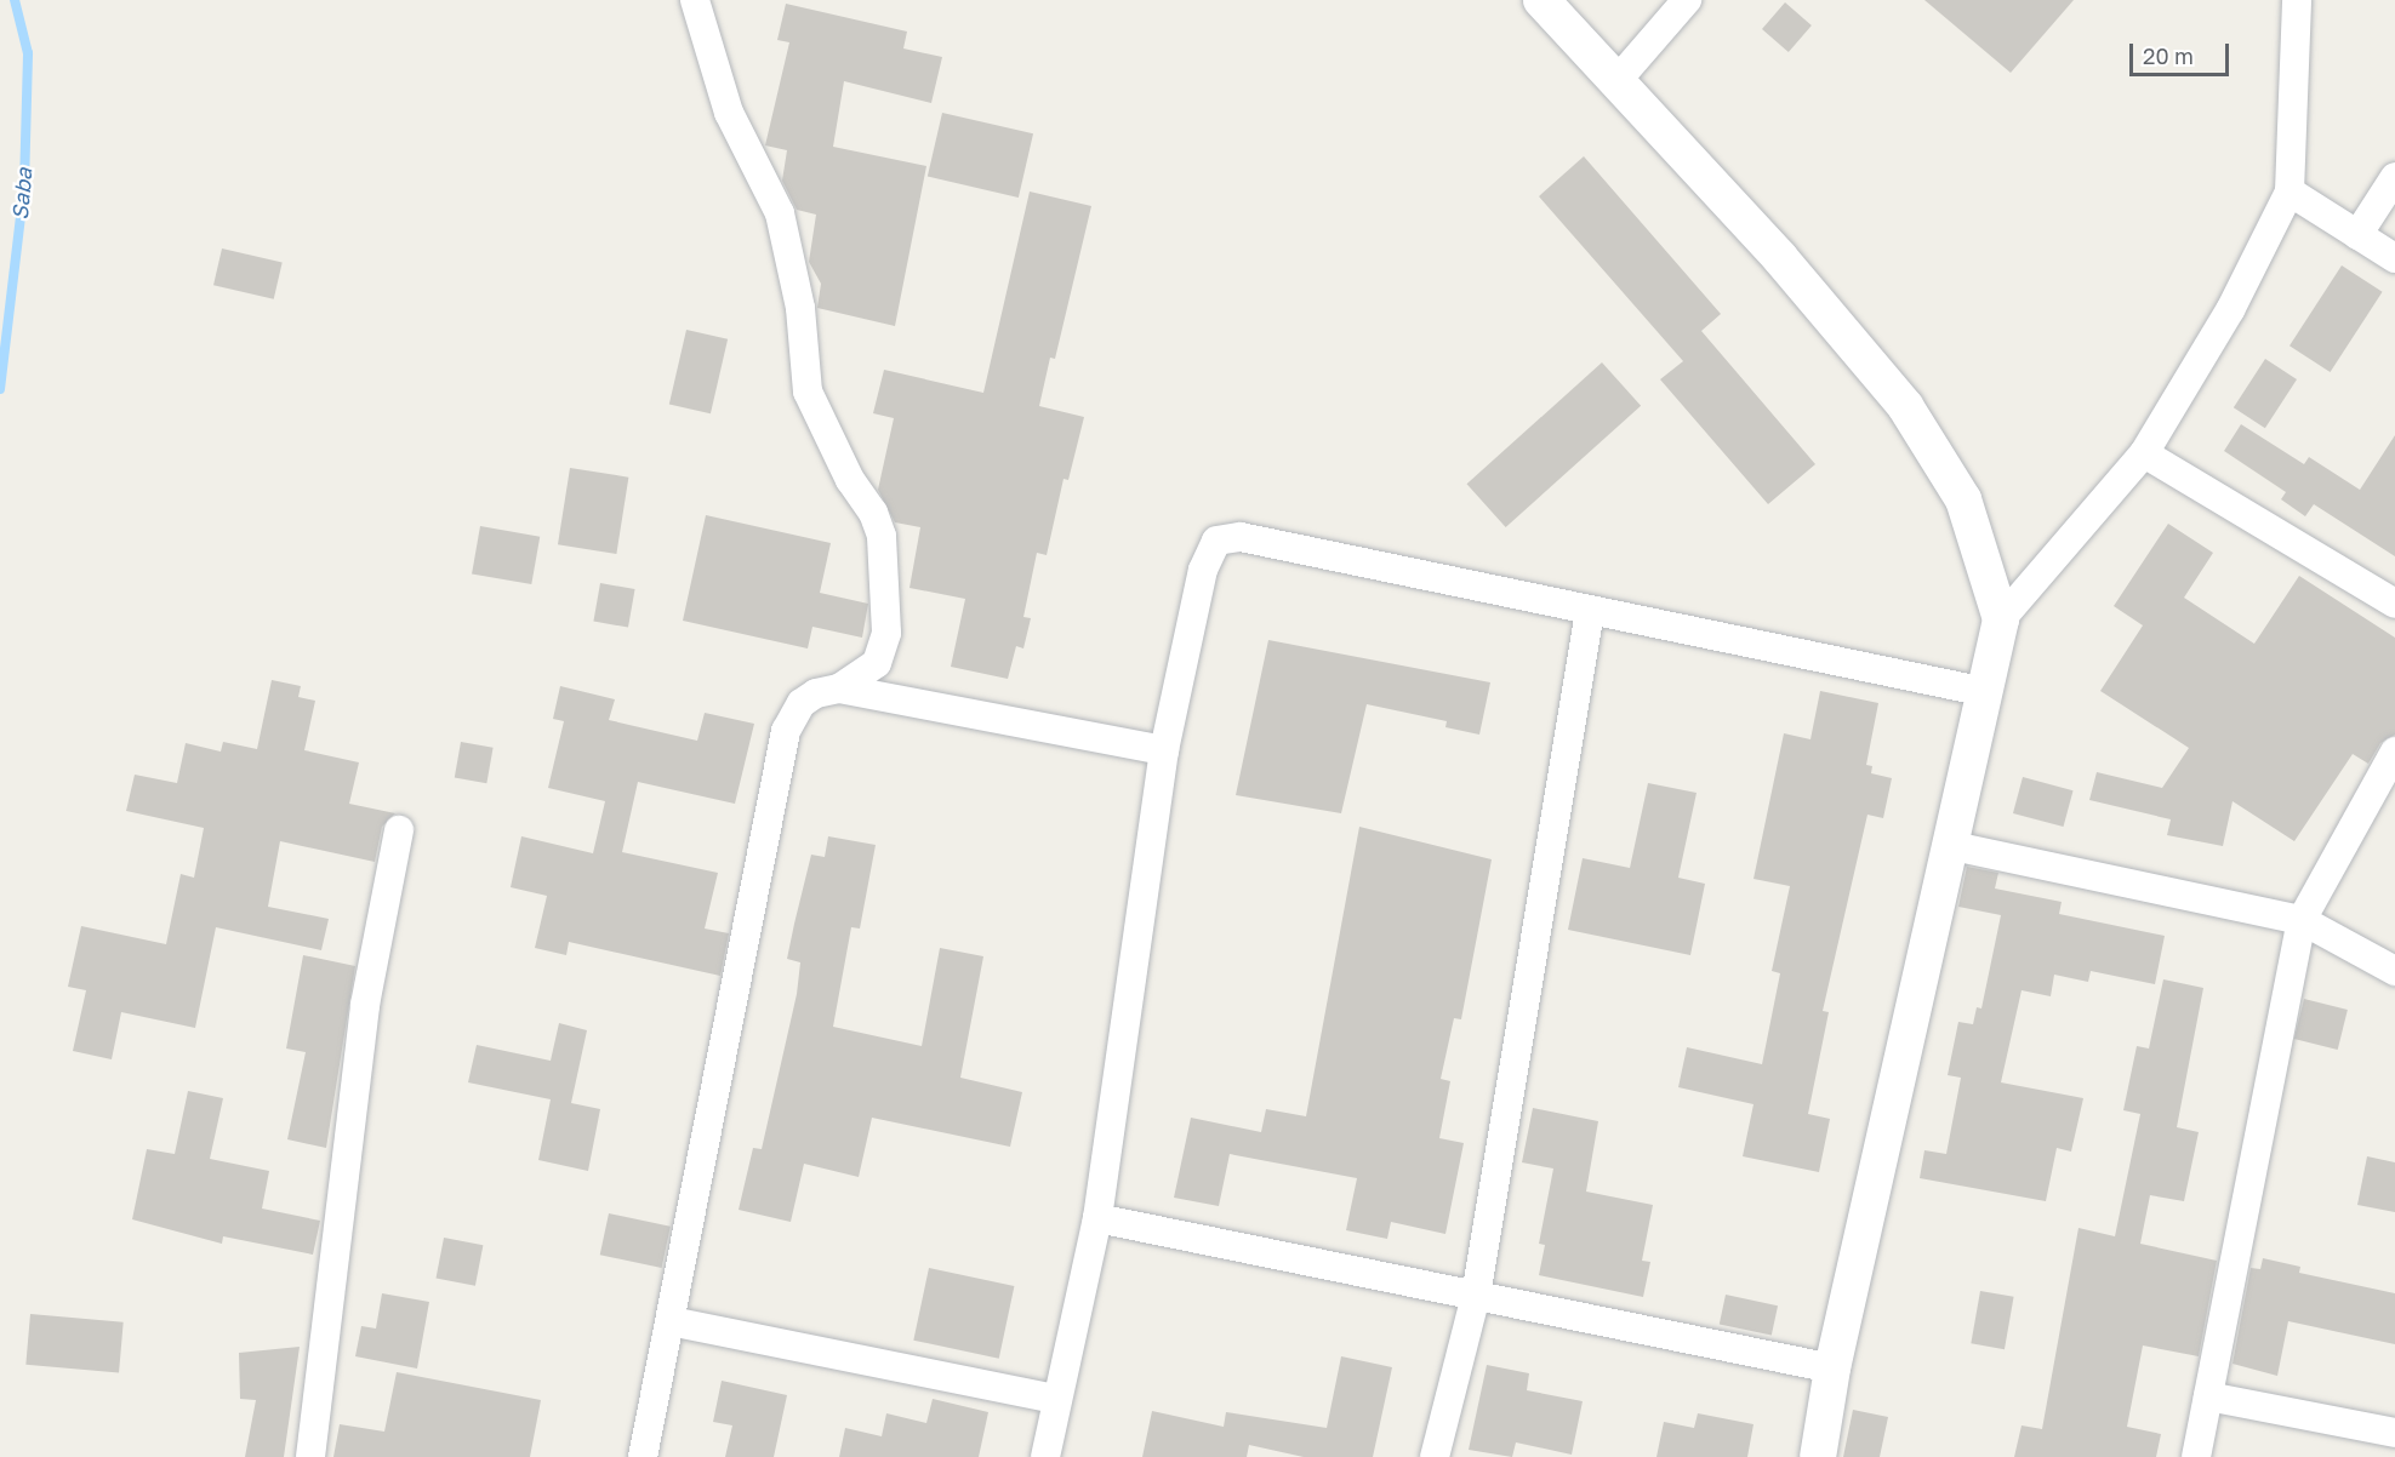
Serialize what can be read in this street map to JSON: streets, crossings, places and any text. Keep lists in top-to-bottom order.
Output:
{
  "water": ["Saba"],
  "scale_bar": "20 m"
}
